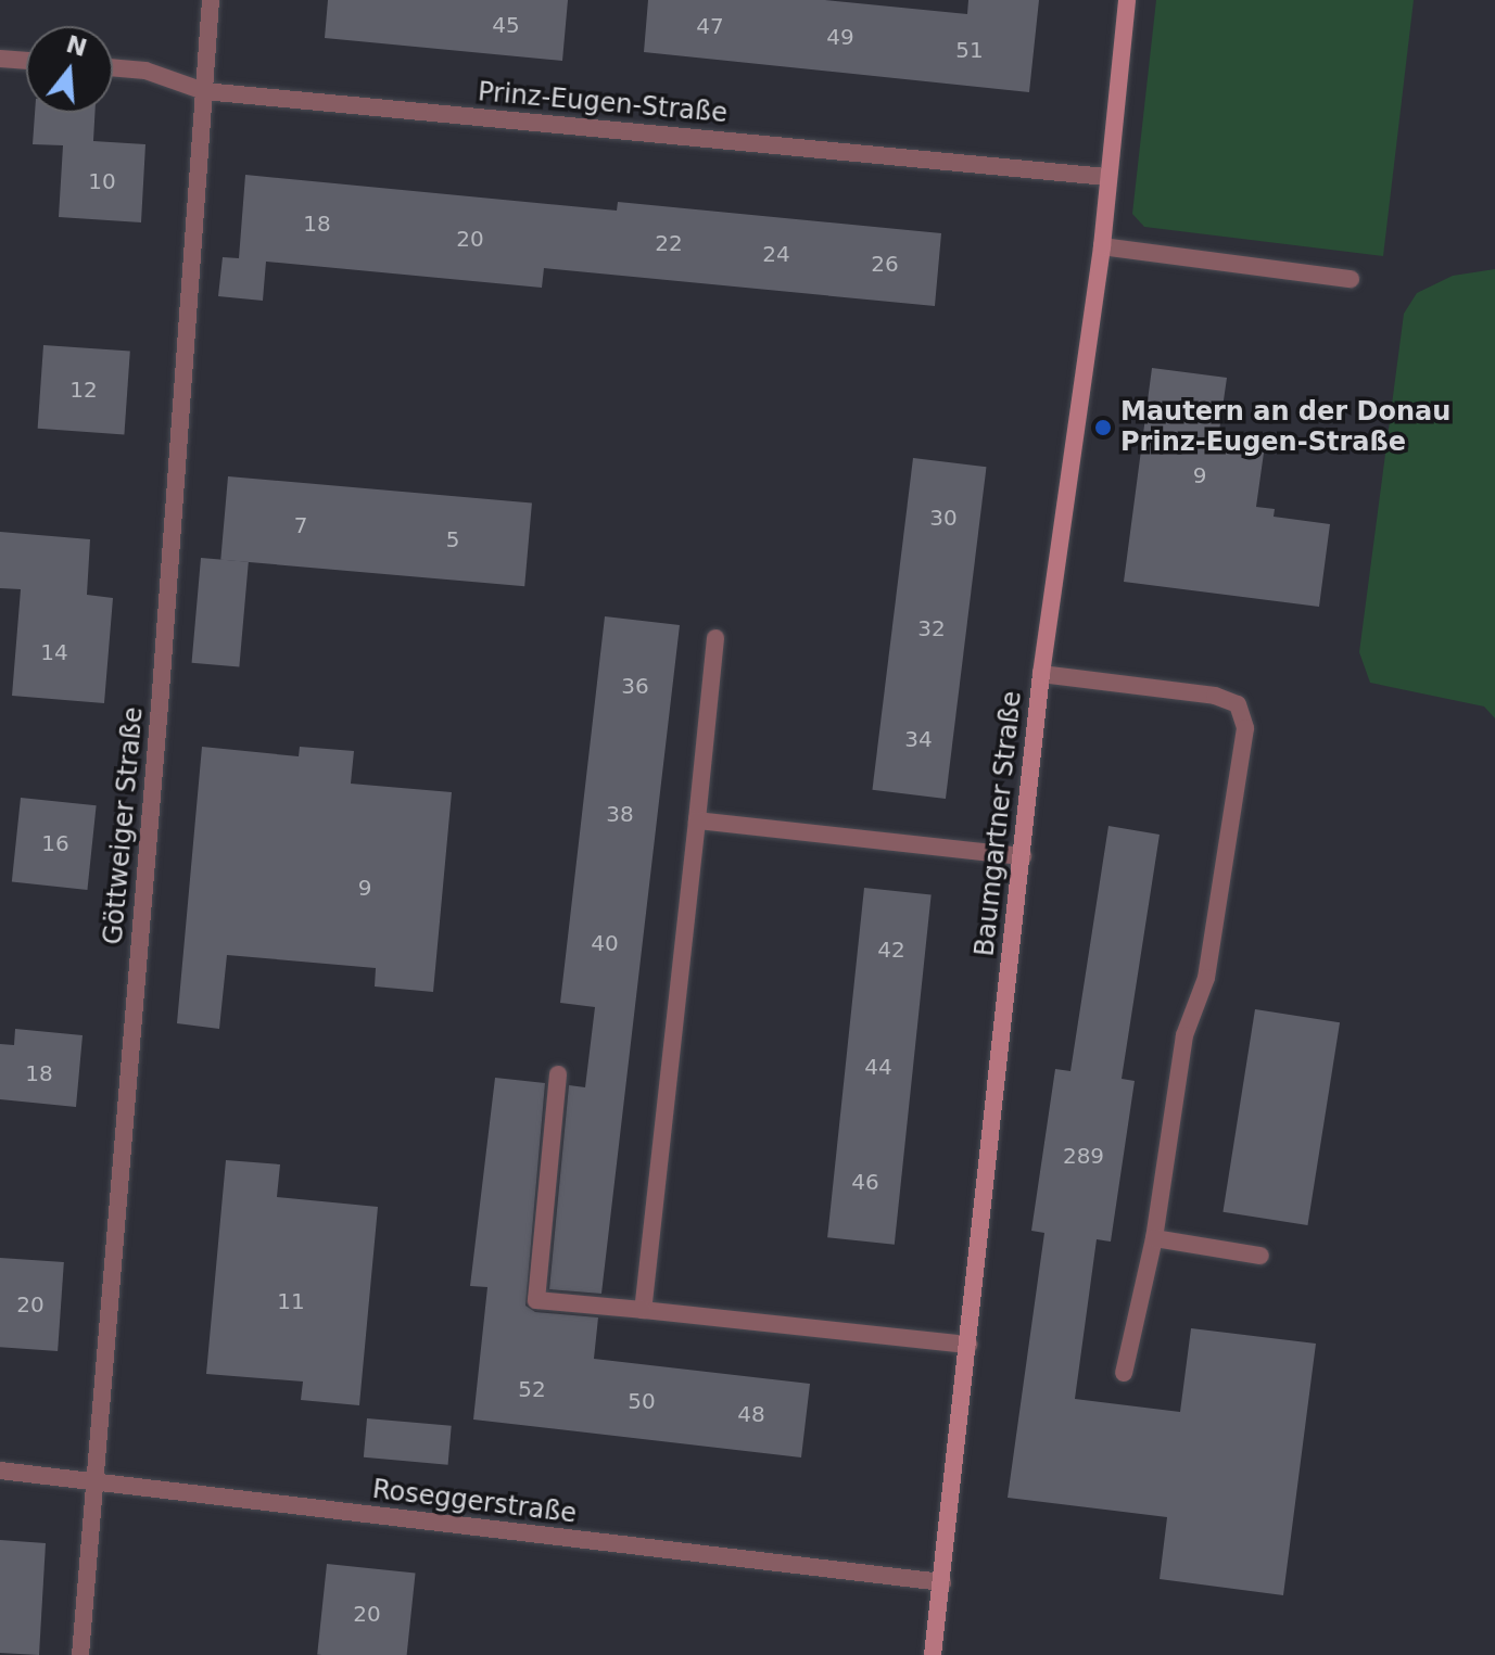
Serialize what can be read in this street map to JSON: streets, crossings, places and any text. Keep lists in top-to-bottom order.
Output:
{
  "streets": {
    "street": [
      "Prinz-Eugen-Straße",
      "Baumgartner Straße",
      "Göttweiger Straße",
      "Roseggerstraße"
    ]
  },
  "crossings": [
    ["Prinz-Eugen-Straße", "Baumgartner Straße"],
    ["Prinz-Eugen-Straße", "Göttweiger Straße"],
    ["Baumgartner Straße", "Roseggerstraße"],
    ["Göttweiger Straße", "Roseggerstraße"]
  ],
  "places": ["Mautern an der Donau Prinz-Eugen-Straße"],
  "house_numbers": [
    "45",
    "47",
    "49",
    "51",
    "10",
    "18",
    "20",
    "22",
    "24",
    "26",
    "12",
    "9",
    "30",
    "7",
    "5",
    "32",
    "14",
    "36",
    "34",
    "38",
    "16",
    "9",
    "40",
    "42",
    "44",
    "18",
    "289",
    "46",
    "11",
    "20",
    "52",
    "50",
    "48",
    "20"
  ],
  "north": "top"
}
